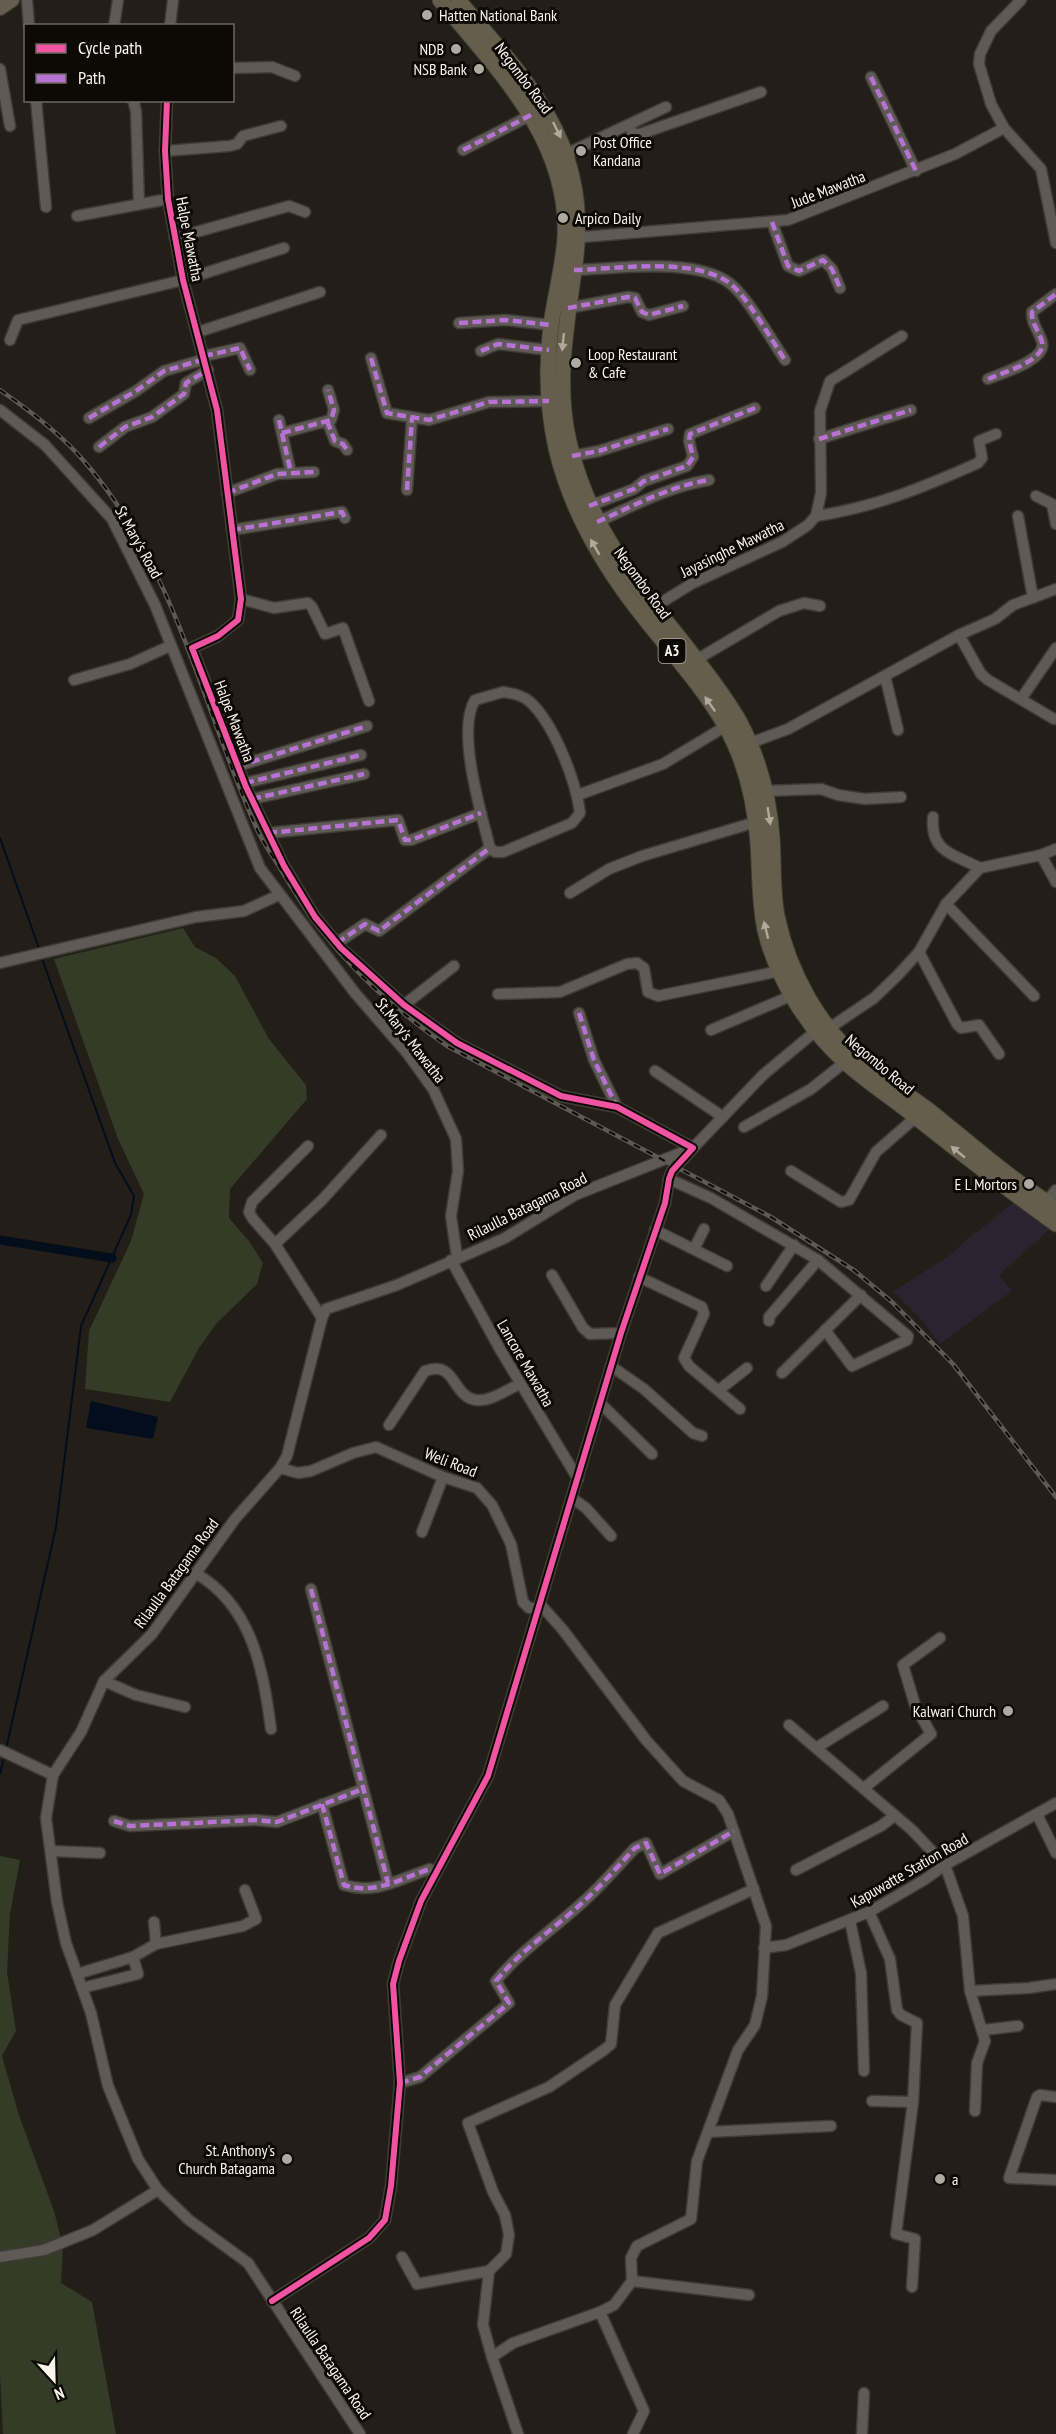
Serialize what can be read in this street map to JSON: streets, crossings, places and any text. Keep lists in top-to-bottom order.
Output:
{
  "streets": {
    "highway": ["Negombo Road", "A3"],
    "street": [
      "Jude Mawatha",
      "Halpe Mawatha",
      "St Mary's Road",
      "Jayasinghe Mawatha",
      "St.Mary's Mawatha",
      "Rilaulla Batagama Road",
      "Lancore Mawatha",
      "Weli Road",
      "Kapuwatte Station Road"
    ]
  },
  "crossings": [
    ["Negombo Road", "Jude Mawatha"],
    ["Negombo Road", "Jayasinghe Mawatha"],
    ["Negombo Road", "Rilaulla Batagama Road"],
    ["Halpe Mawatha", "Rilaulla Batagama Road"],
    ["St Mary's Road", "St.Mary's Mawatha"],
    ["St.Mary's Mawatha", "Rilaulla Batagama Road"],
    ["St.Mary's Mawatha", "Lancore Mawatha"],
    ["Rilaulla Batagama Road", "Lancore Mawatha"],
    ["Rilaulla Batagama Road", "Weli Road"]
  ],
  "places": [
    "Hatten National Bank",
    "NDB",
    "NSB Bank",
    "Post Office Kandana",
    "Arpico Daily",
    "Loop Restaurant & Cafe",
    "E L Mortors",
    "Kalwari Church",
    "St. Anthony's Church Batagama",
    "a"
  ],
  "legend": ["Cycle path", "Path"],
  "north": "bottom"
}
